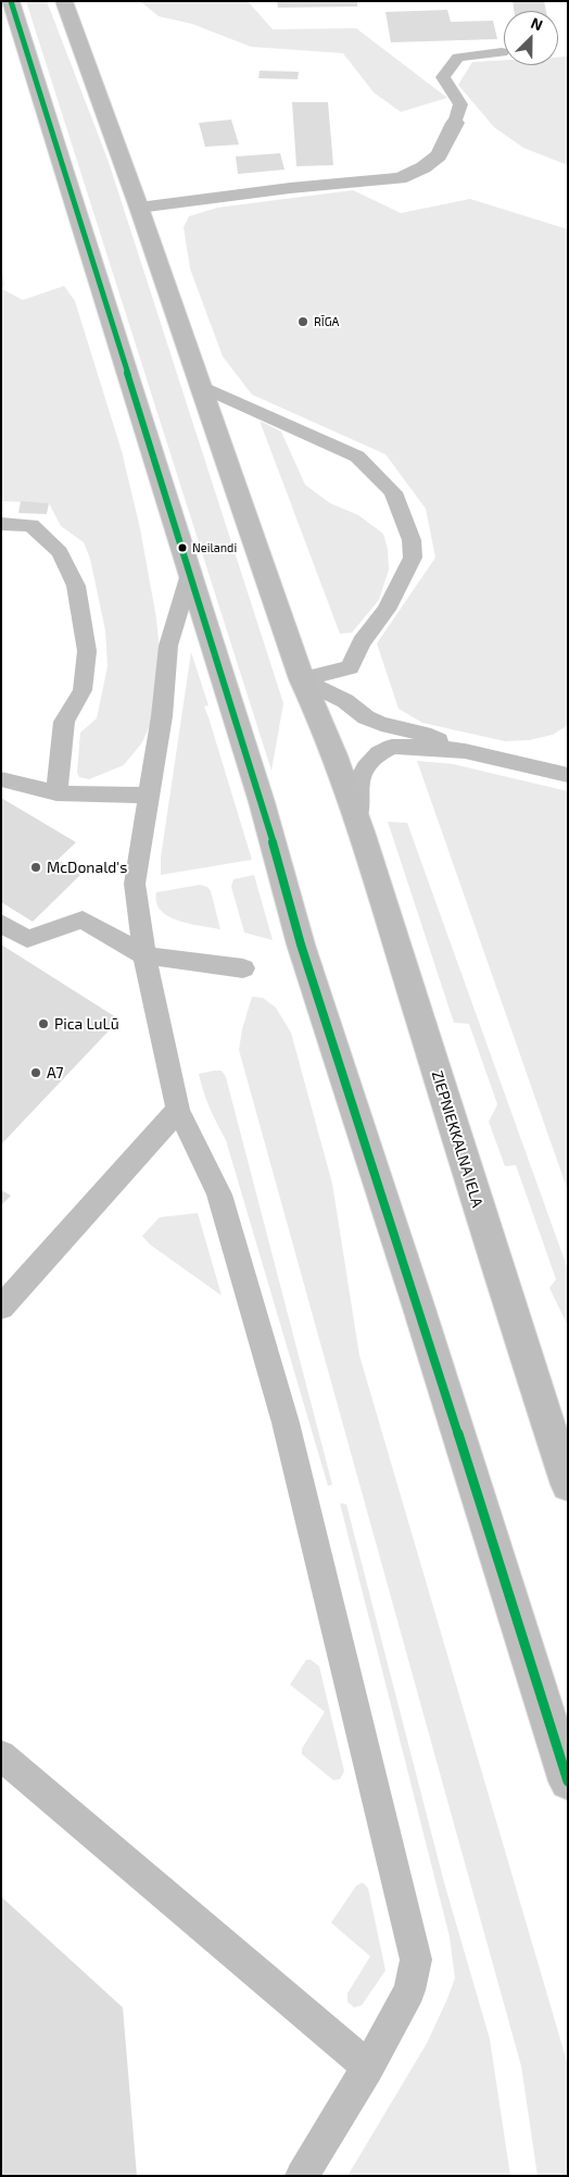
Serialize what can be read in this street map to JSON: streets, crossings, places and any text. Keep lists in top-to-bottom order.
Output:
{
  "streets": {
    "highway": ["ZIEPNIEKKALNA IELA"]
  },
  "places": [
    "RĪGA",
    "Neilandi",
    "McDonald's",
    "Pica LuLū",
    "A7"
  ],
  "north": "top right"
}
